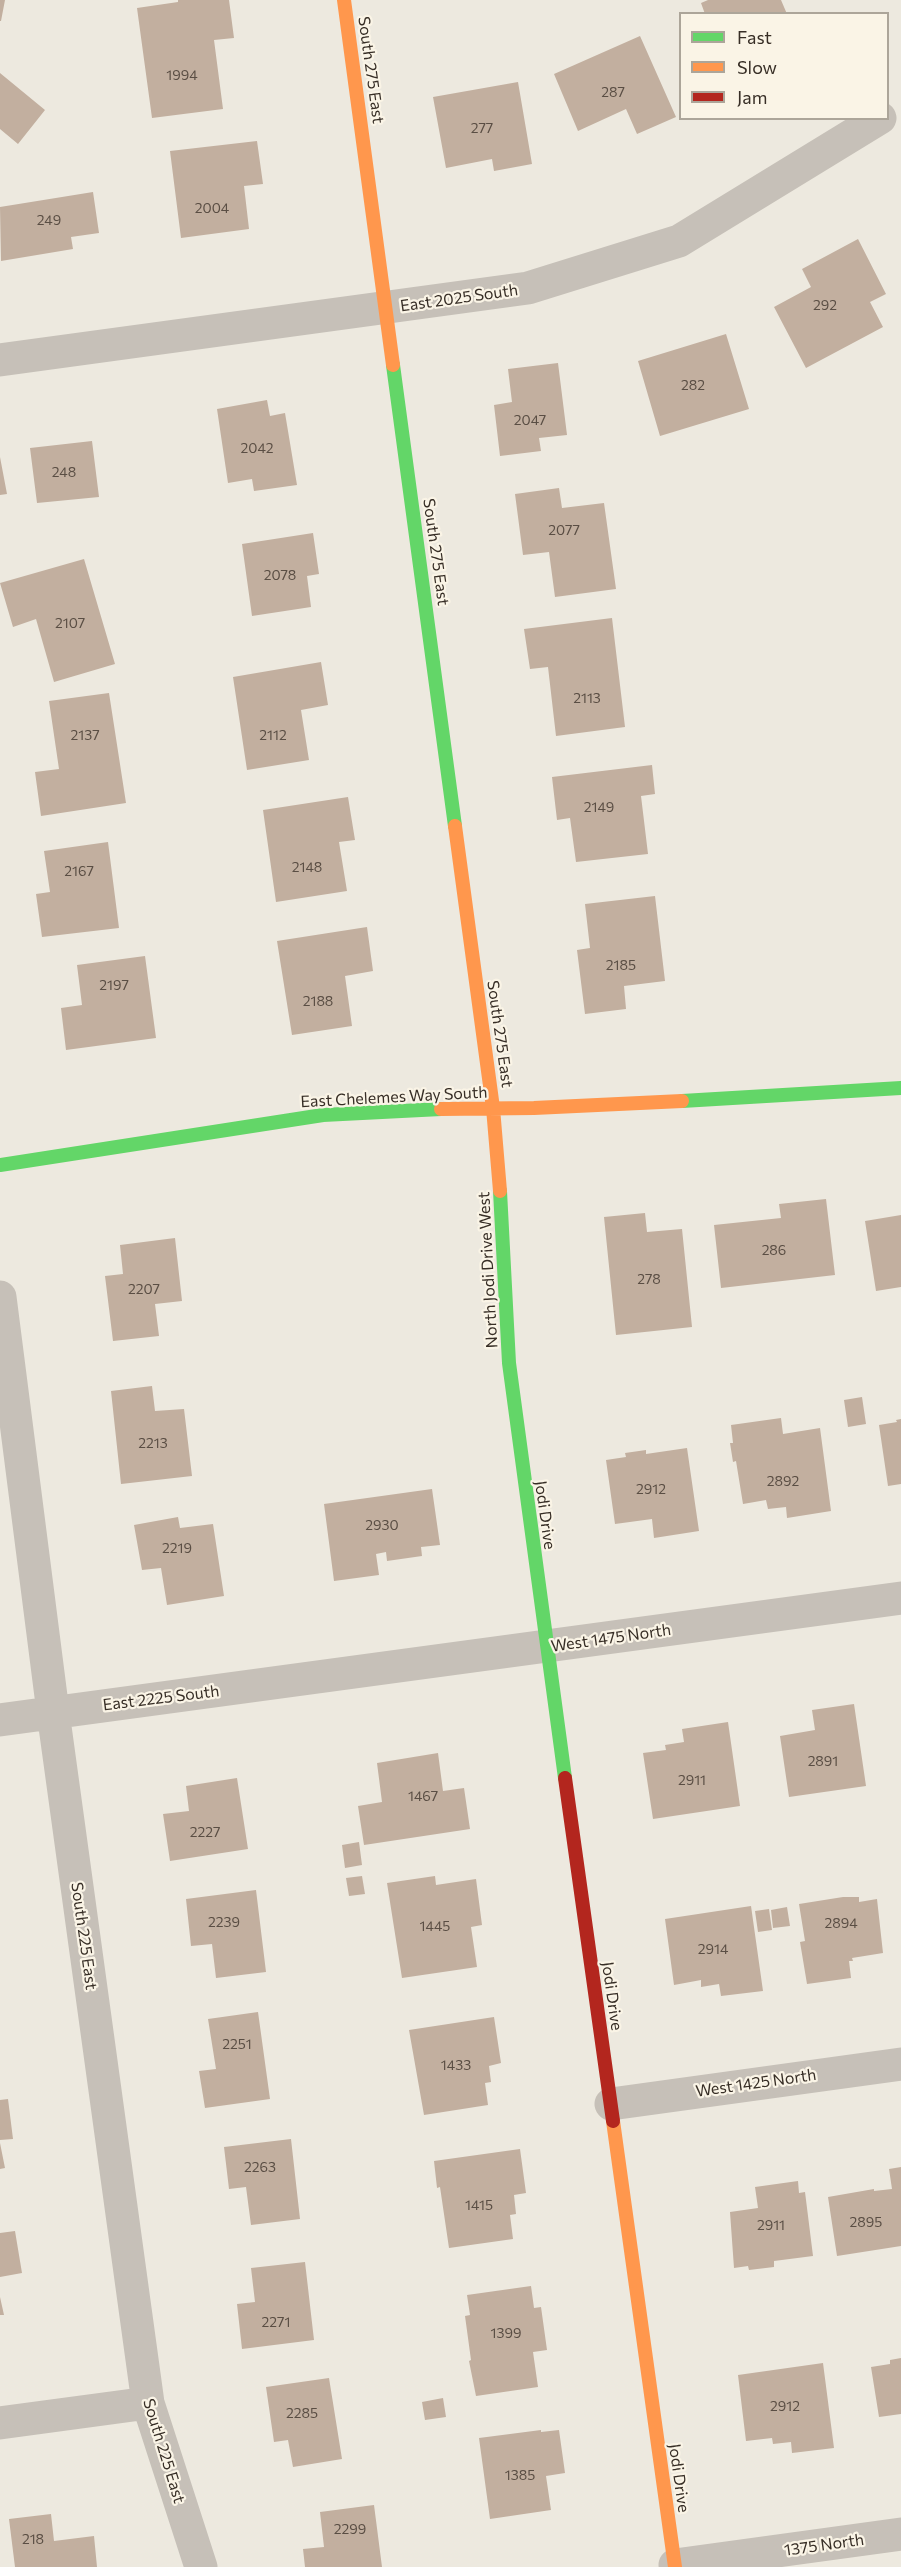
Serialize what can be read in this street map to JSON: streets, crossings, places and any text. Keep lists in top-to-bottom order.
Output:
{
  "streets": {
    "street": [
      "South 275 East",
      "East 2025 South",
      "East Chelemes Way South",
      "North Jodi Drive West",
      "Jodi Drive",
      "West 1475 North",
      "East 2225 South",
      "South 225 East",
      "West 1425 North",
      "1375 North"
    ]
  },
  "crossings": [
    ["South 275 East", "East 2025 South"],
    ["South 275 East", "East Chelemes Way South"],
    ["South 275 East", "North Jodi Drive West"],
    ["East Chelemes Way South", "North Jodi Drive West"],
    ["North Jodi Drive West", "Jodi Drive"],
    ["Jodi Drive", "West 1475 North"],
    ["Jodi Drive", "West 1425 North"],
    ["Jodi Drive", "1375 North"],
    ["West 1475 North", "East 2225 South"],
    ["East 2225 South", "South 225 East"]
  ],
  "house_numbers": [
    "1994",
    "287",
    "277",
    "2004",
    "249",
    "292",
    "282",
    "2047",
    "2042",
    "248",
    "2077",
    "2078",
    "2107",
    "2113",
    "2137",
    "2112",
    "2149",
    "2148",
    "2167",
    "2185",
    "2197",
    "2188",
    "286",
    "278",
    "2207",
    "2213",
    "2892",
    "2912",
    "2930",
    "2219",
    "2891",
    "2911",
    "1467",
    "2227",
    "2239",
    "2894",
    "1445",
    "2914",
    "2251",
    "1433",
    "2263",
    "1415",
    "2895",
    "2911",
    "2271",
    "1399",
    "2912",
    "2285",
    "1385",
    "2299",
    "218"
  ],
  "legend": ["Fast", "Slow", "Jam"]
}
